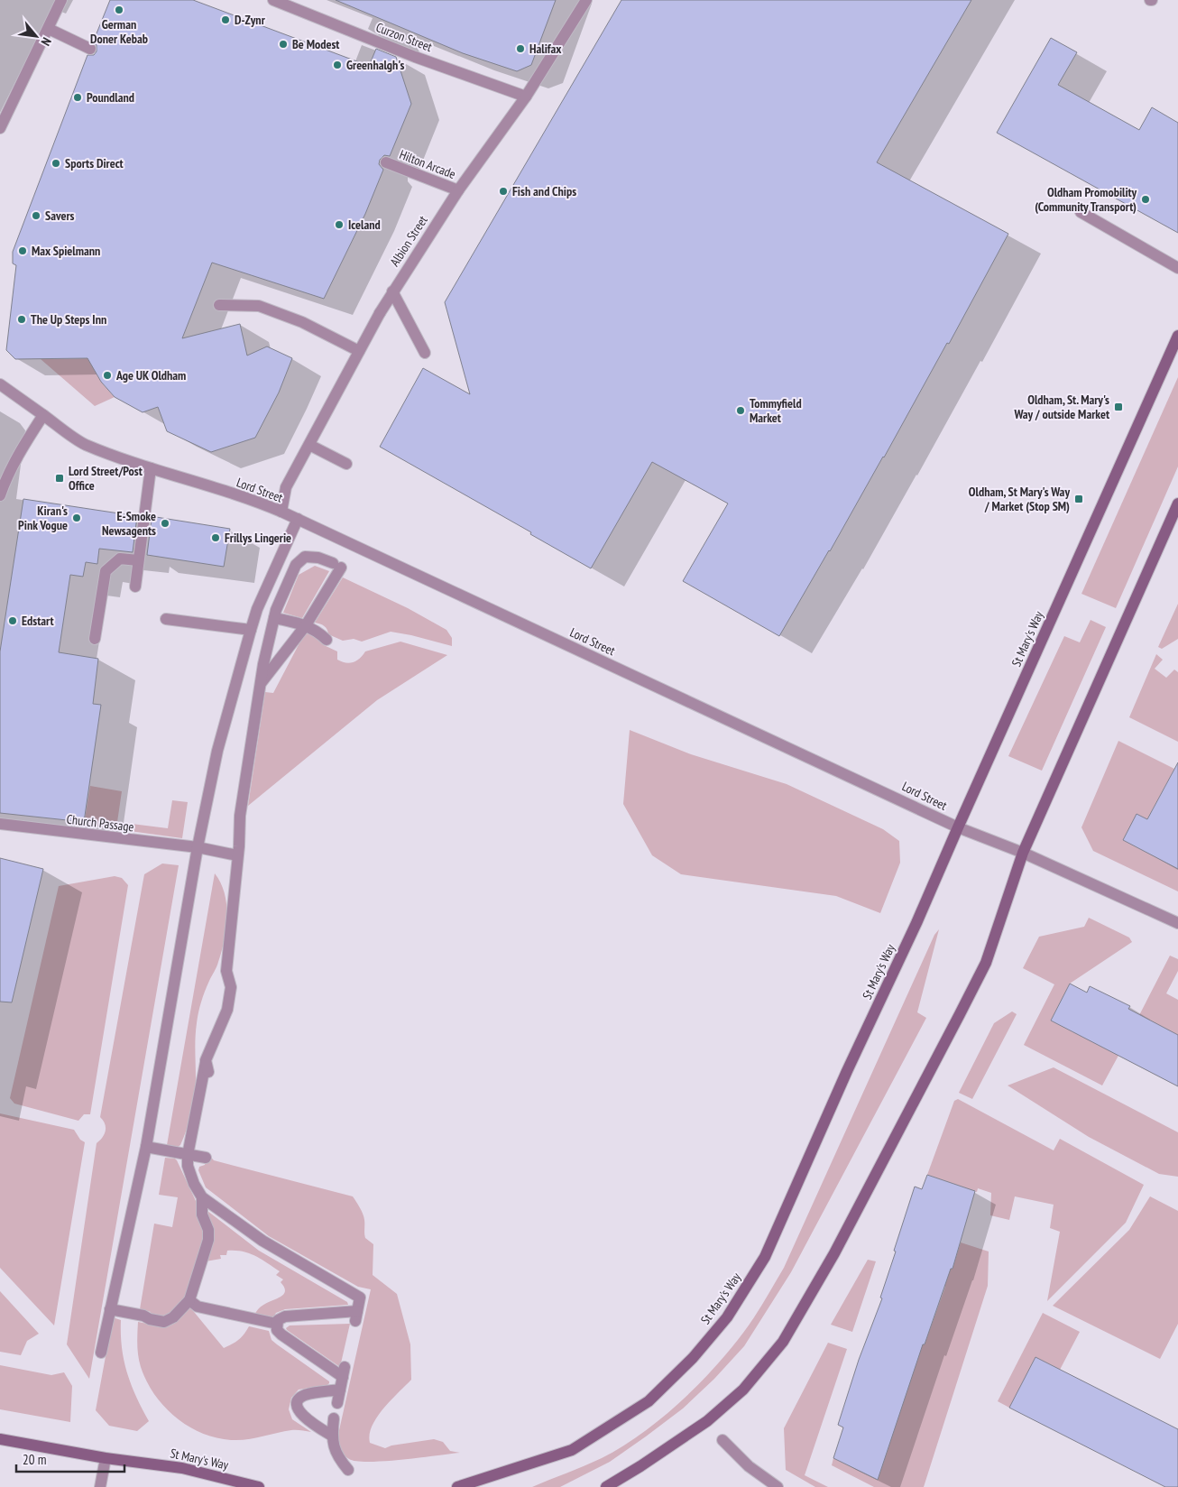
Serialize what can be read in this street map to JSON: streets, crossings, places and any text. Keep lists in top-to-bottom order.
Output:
{
  "streets": {
    "main road": ["St Mary's Way"],
    "street": [
      "Curzon Street",
      "Hilton Arcade",
      "Albion Street",
      "Lord Street",
      "Church Passage"
    ]
  },
  "crossings": [
    ["Curzon Street", "Albion Street"],
    ["Hilton Arcade", "Albion Street"],
    ["Albion Street", "Lord Street"],
    ["Lord Street", "St Mary's Way"]
  ],
  "places": {
    "other": [
      "German Doner Kebab",
      "D-Zynr",
      "Be Modest",
      "Halifax",
      "Greenhalgh's",
      "Poundland",
      "Sports Direct",
      "Fish and Chips",
      "Oldham Promobility (Community Transport)",
      "Savers",
      "Iceland",
      "Max Spielmann",
      "The Up Steps Inn",
      "Age UK Oldham",
      "Tommyfield Market",
      "Kiran's Pink Vogue",
      "E-Smoke Newsagents",
      "Frillys Lingerie",
      "Edstart"
    ],
    "transit": ["Oldham, St. Mary's Way / outside Market", "Lord Street/Post Office", "Oldham, St Mary's Way / Market (Stop SM)"]
  },
  "scale_bar": "20 m",
  "north": "bottom right"
}
